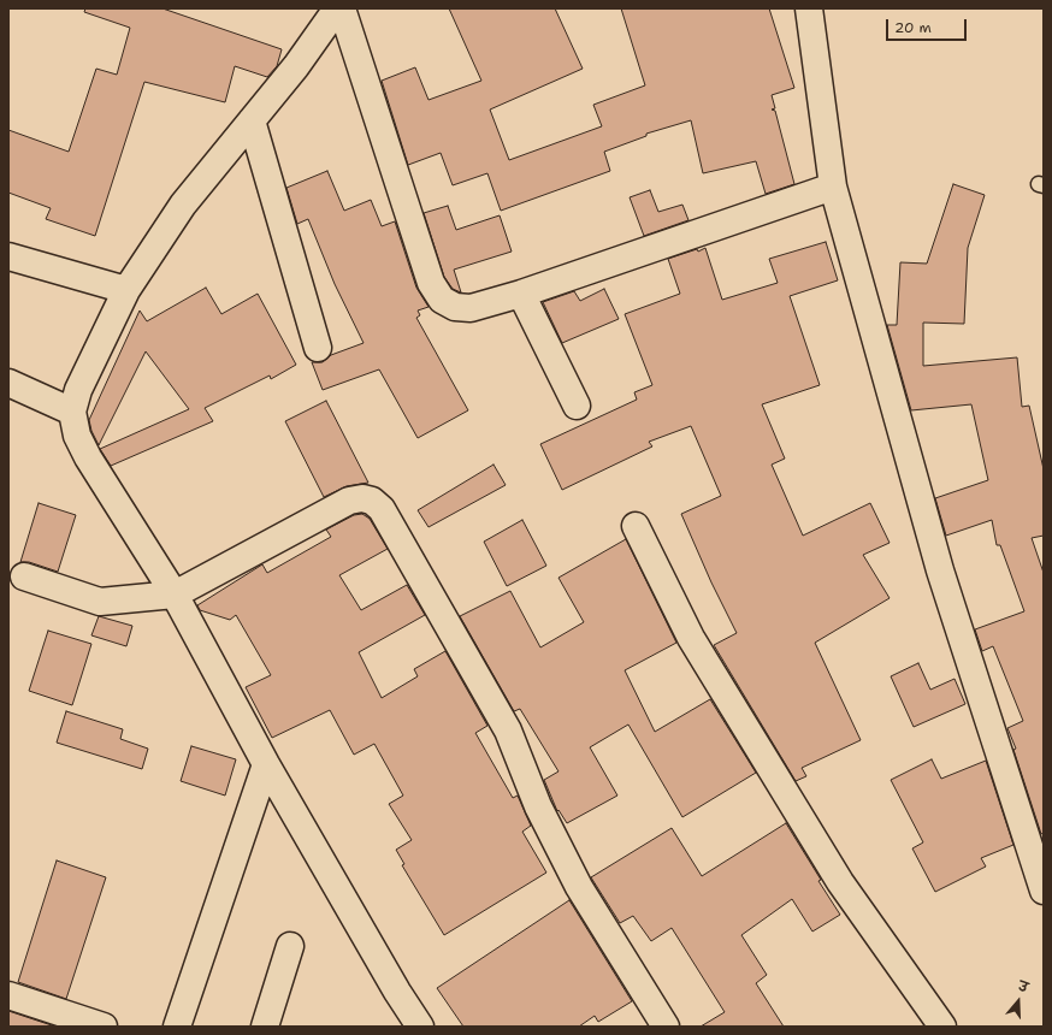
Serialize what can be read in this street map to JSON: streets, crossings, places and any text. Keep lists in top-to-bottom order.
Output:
{
  "scale_bar": "20 m",
  "north": "top"
}
